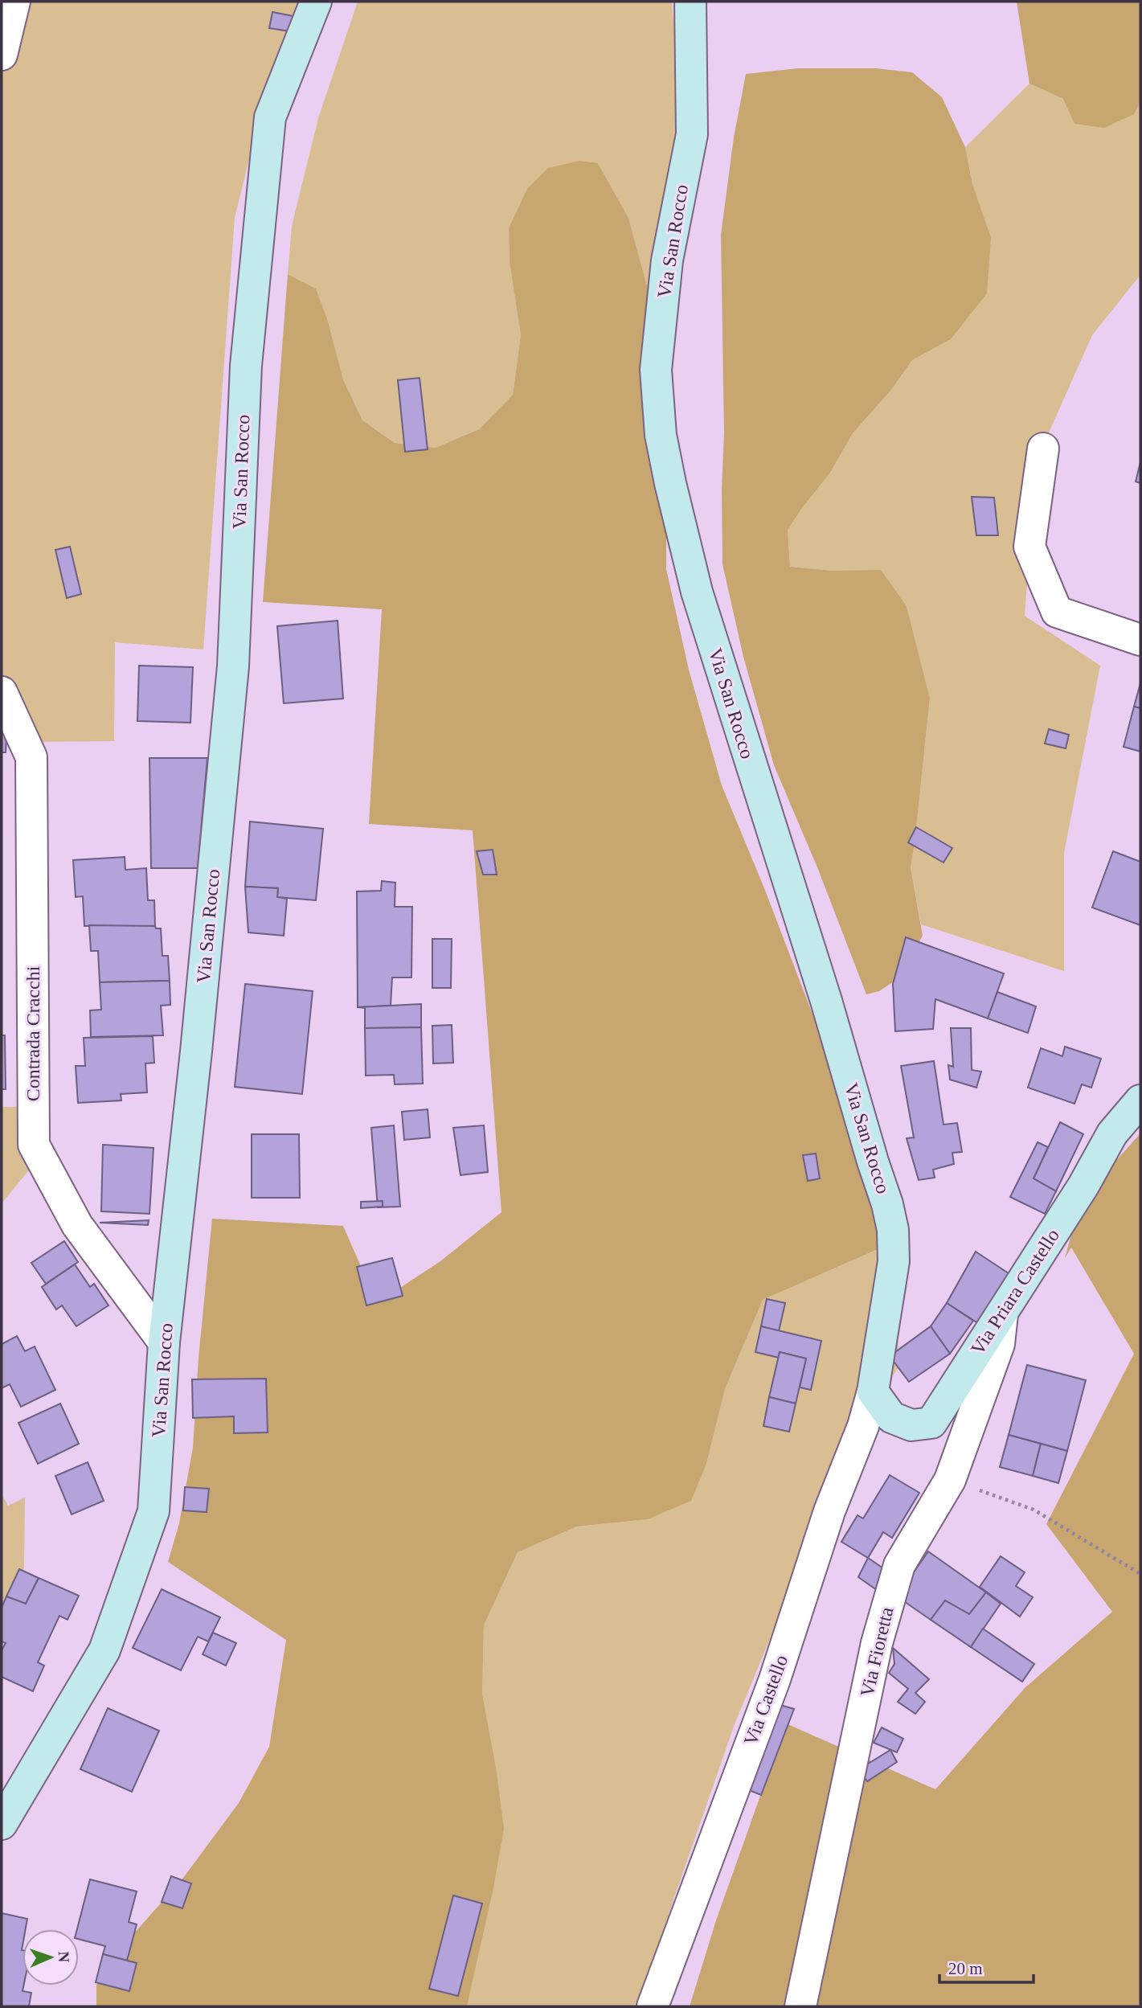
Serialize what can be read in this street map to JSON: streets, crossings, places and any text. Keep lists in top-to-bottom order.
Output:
{
  "streets": {
    "street": [
      "Via San Rocco",
      "Contrada Cracchi",
      "Via Priara Castello",
      "Via Fioretta",
      "Via Castello"
    ]
  },
  "crossings": [
    ["Via San Rocco", "Contrada Cracchi"],
    ["Via San Rocco", "Via Priara Castello"],
    ["Via San Rocco", "Via Castello"],
    ["Via Priara Castello", "Via Fioretta"],
    ["Via Priara Castello", "Via Castello"]
  ],
  "scale_bar": "20 m",
  "north": "right"
}
